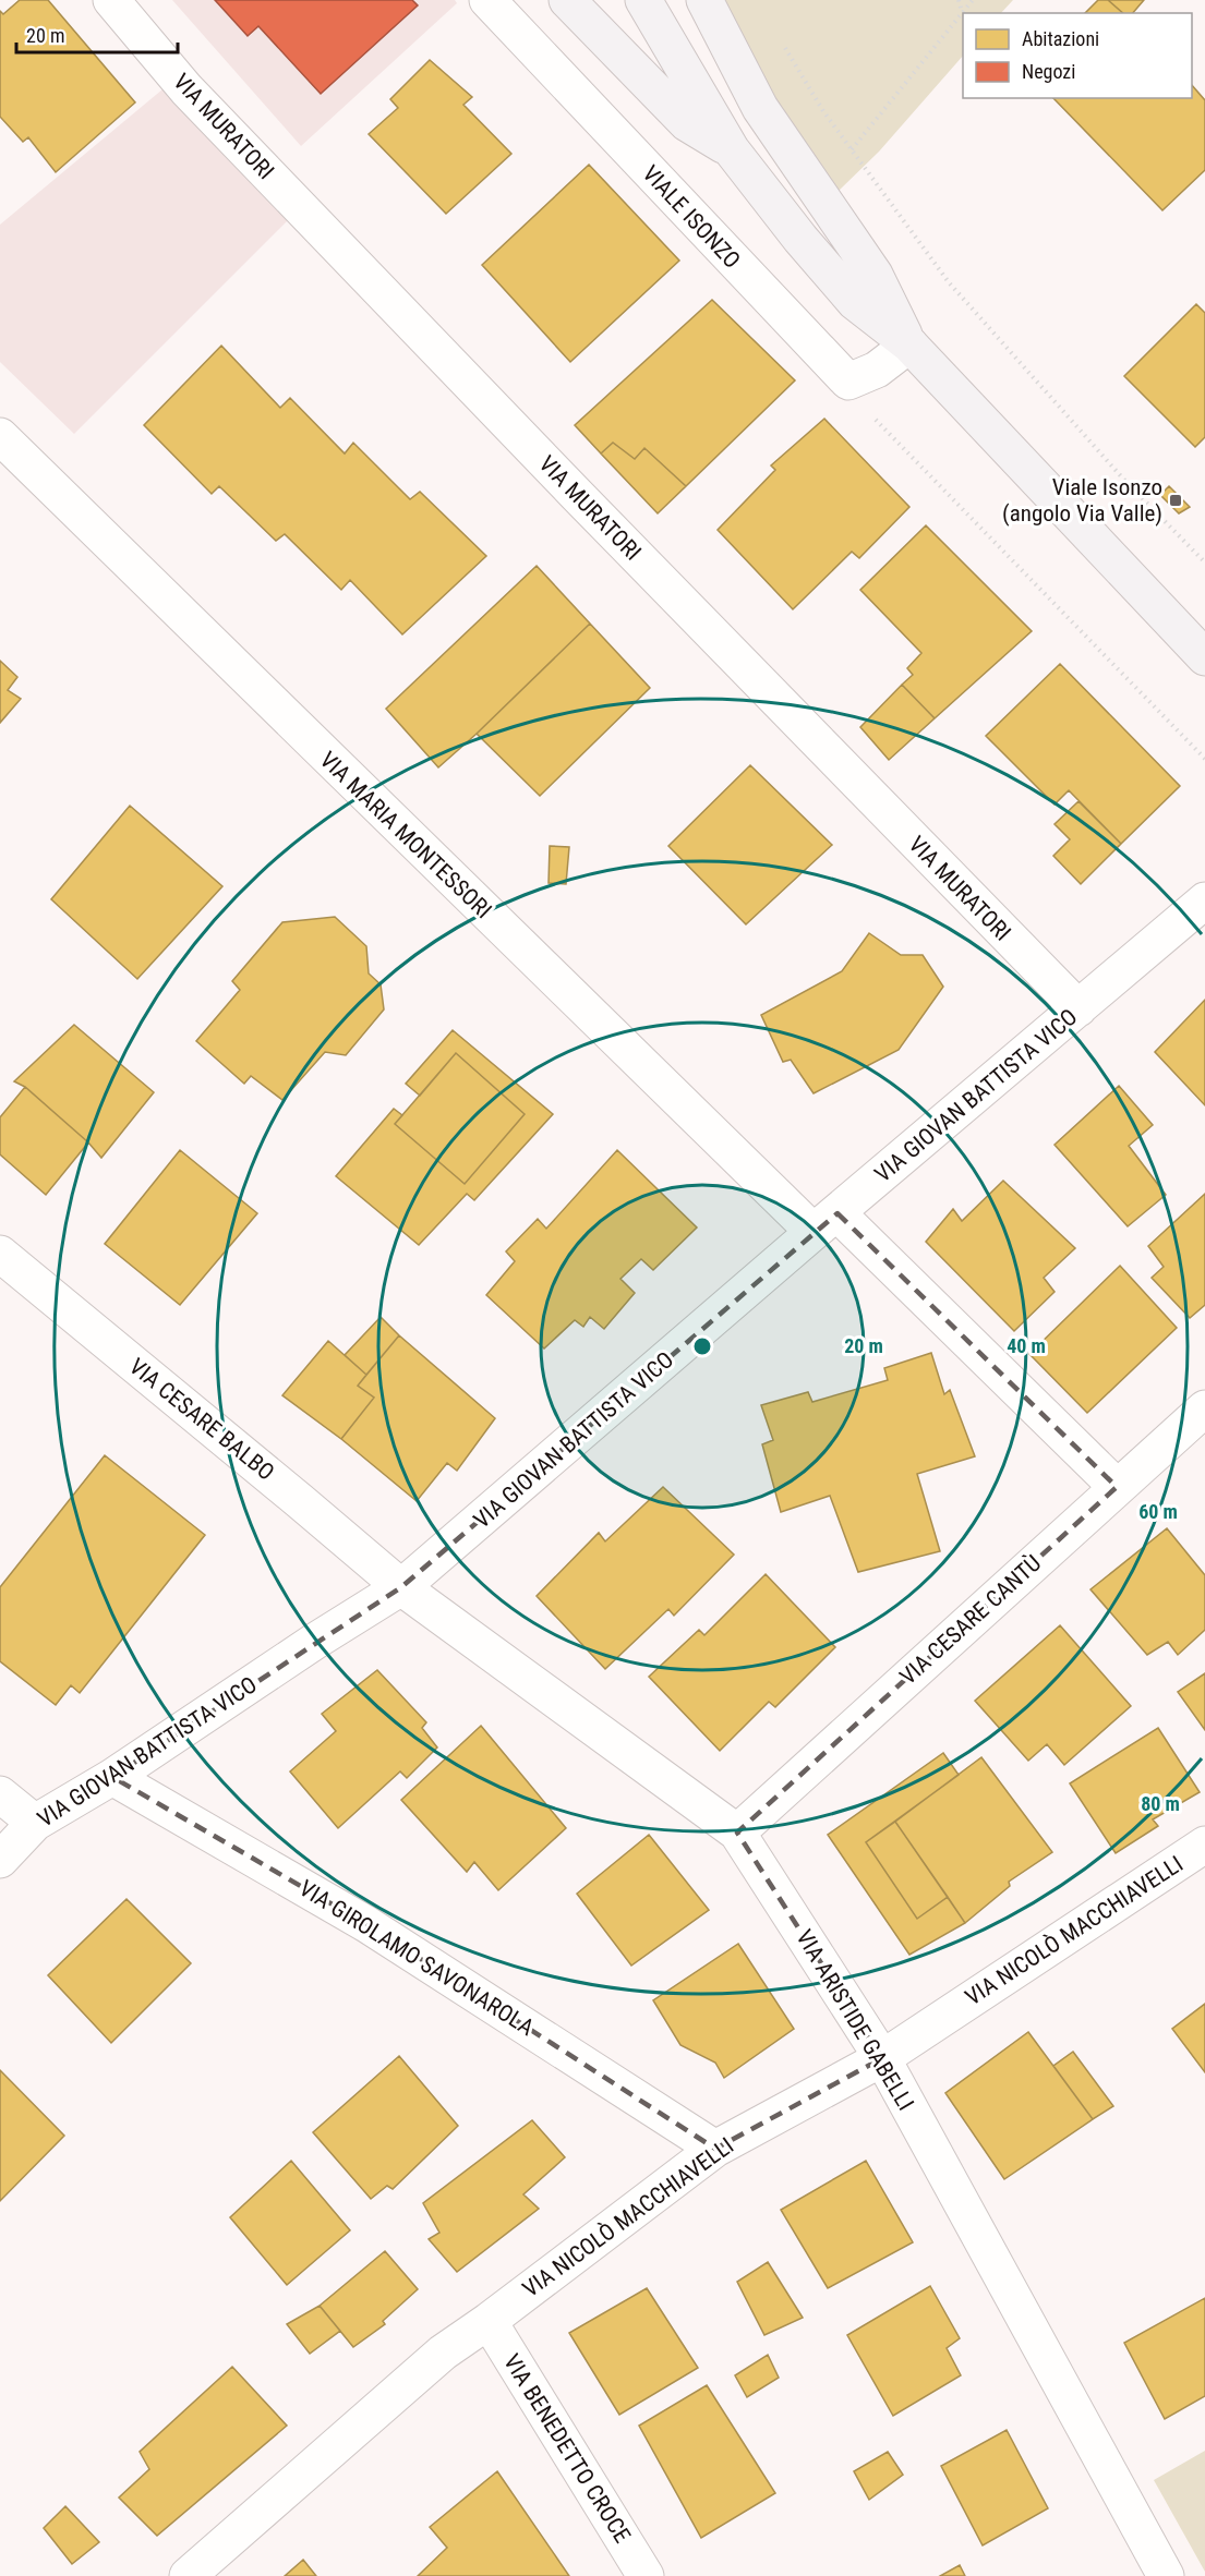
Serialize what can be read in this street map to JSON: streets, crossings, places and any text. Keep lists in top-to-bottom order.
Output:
{
  "streets": {
    "street": [
      "VIA MURATORI",
      "VIALE ISONZO",
      "VIA MARIA MONTESSORI",
      "VIA GIOVAN BATTISTA VICO",
      "VIA CESARE BALBO",
      "VIA CESARE CANTÙ",
      "VIA NICOLÒ MACCHIAVELLI",
      "VIA GIROLAMO SAVONAROLA",
      "VIA ARISTIDE GABELLI",
      "VIA BENEDETTO CROCE"
    ]
  },
  "crossings": [
    ["VIA MURATORI", "VIA GIOVAN BATTISTA VICO"],
    ["VIA MARIA MONTESSORI", "VIA GIOVAN BATTISTA VICO"],
    ["VIA MARIA MONTESSORI", "VIA CESARE CANTÙ"],
    ["VIA GIOVAN BATTISTA VICO", "VIA CESARE BALBO"],
    ["VIA GIOVAN BATTISTA VICO", "VIA GIROLAMO SAVONAROLA"],
    ["VIA GIOVAN BATTISTA VICO", "VIA ARISTIDE GABELLI"],
    ["VIA CESARE BALBO", "VIA ARISTIDE GABELLI"],
    ["VIA CESARE CANTÙ", "VIA ARISTIDE GABELLI"],
    ["VIA NICOLÒ MACCHIAVELLI", "VIA GIROLAMO SAVONAROLA"],
    ["VIA NICOLÒ MACCHIAVELLI", "VIA ARISTIDE GABELLI"],
    ["VIA NICOLÒ MACCHIAVELLI", "VIA BENEDETTO CROCE"]
  ],
  "places": {
    "transit": ["Viale Isonzo (angolo Via Valle)"]
  },
  "legend": ["Abitazioni", "Negozi"],
  "scale_bar": "20 m",
  "rings": [
    "20 m",
    "40 m",
    "60 m",
    "80 m"
  ]
}
